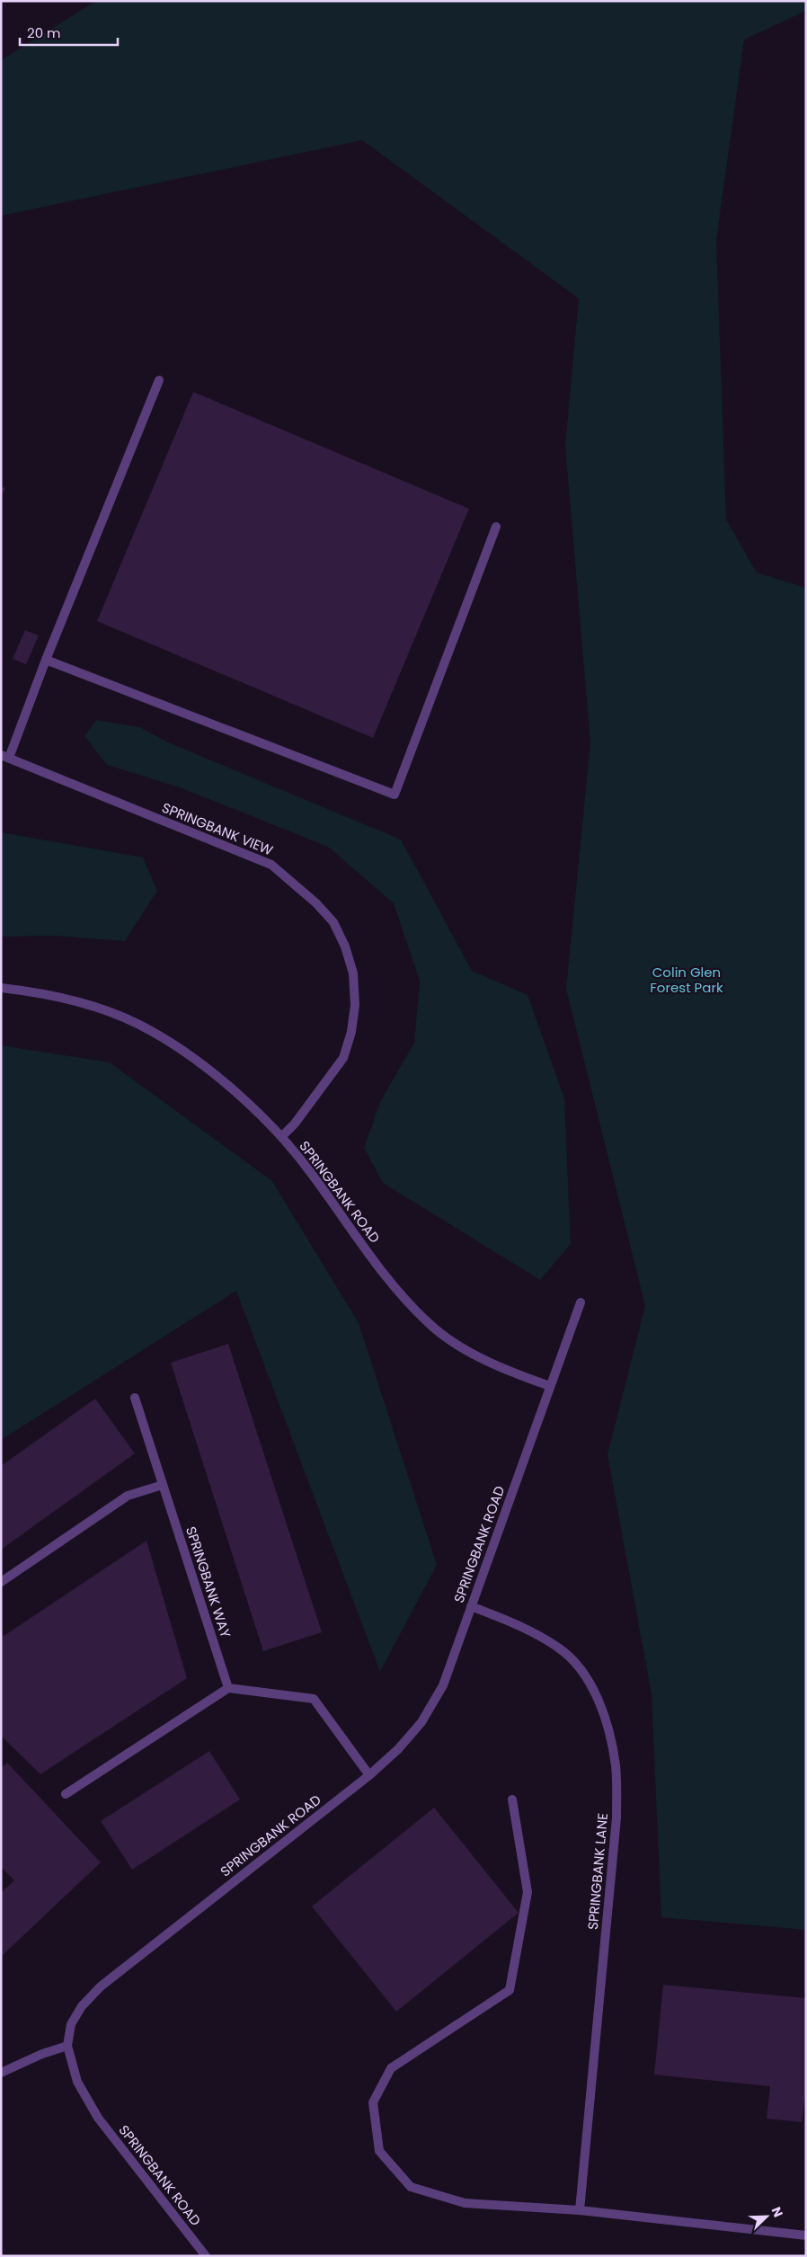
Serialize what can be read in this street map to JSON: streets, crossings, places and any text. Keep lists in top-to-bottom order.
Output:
{
  "streets": {
    "street": [
      "SPRINGBANK VIEW",
      "SPRINGBANK ROAD",
      "SPRINGBANK WAY",
      "SPRINGBANK LANE"
    ]
  },
  "crossings": [
    ["SPRINGBANK VIEW", "SPRINGBANK ROAD"],
    ["SPRINGBANK ROAD", "SPRINGBANK LANE"]
  ],
  "parks": ["Colin Glen Forest Park"],
  "scale_bar": "20 m",
  "north": "top right"
}
